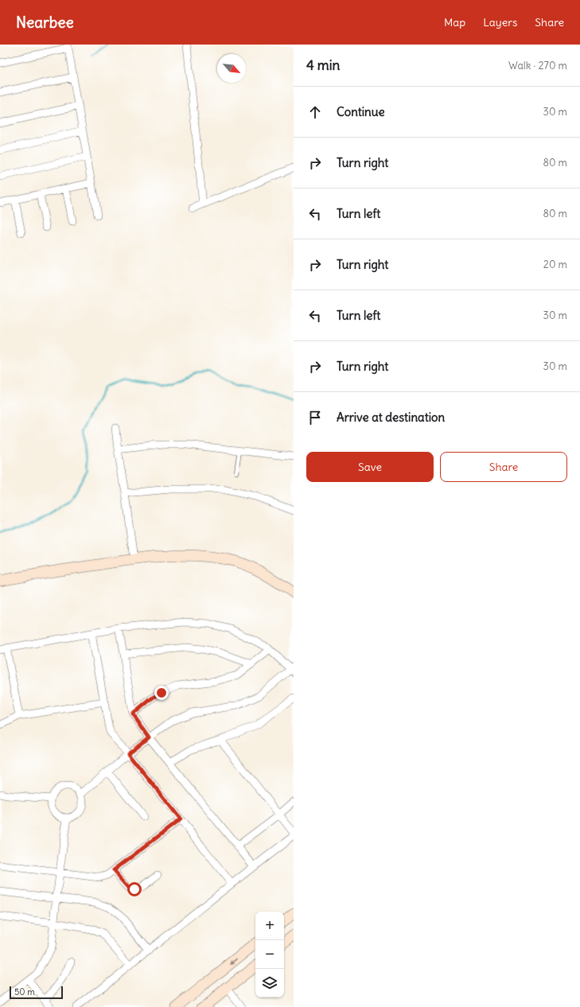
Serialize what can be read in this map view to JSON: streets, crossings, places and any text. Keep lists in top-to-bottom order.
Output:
{
  "scale_bar": "50 m",
  "north": "bottom right",
  "page": {
    "header": "Nearbee",
    "nav": ["Map", "Layers", "Share"],
    "heading": ["4 min", "Walk · 270 m"],
    "list": [
      ["Continue", "30 m"],
      ["Turn right", "80 m"],
      ["Turn left", "80 m"],
      ["Turn right", "20 m"],
      ["Turn left", "30 m"],
      ["Turn right", "30 m"],
      "Arrive at destination"
    ],
    "buttons": ["Save", "Share"],
    "map_buttons": ["+", "−"],
    "scale": "50 m"
  }
}
